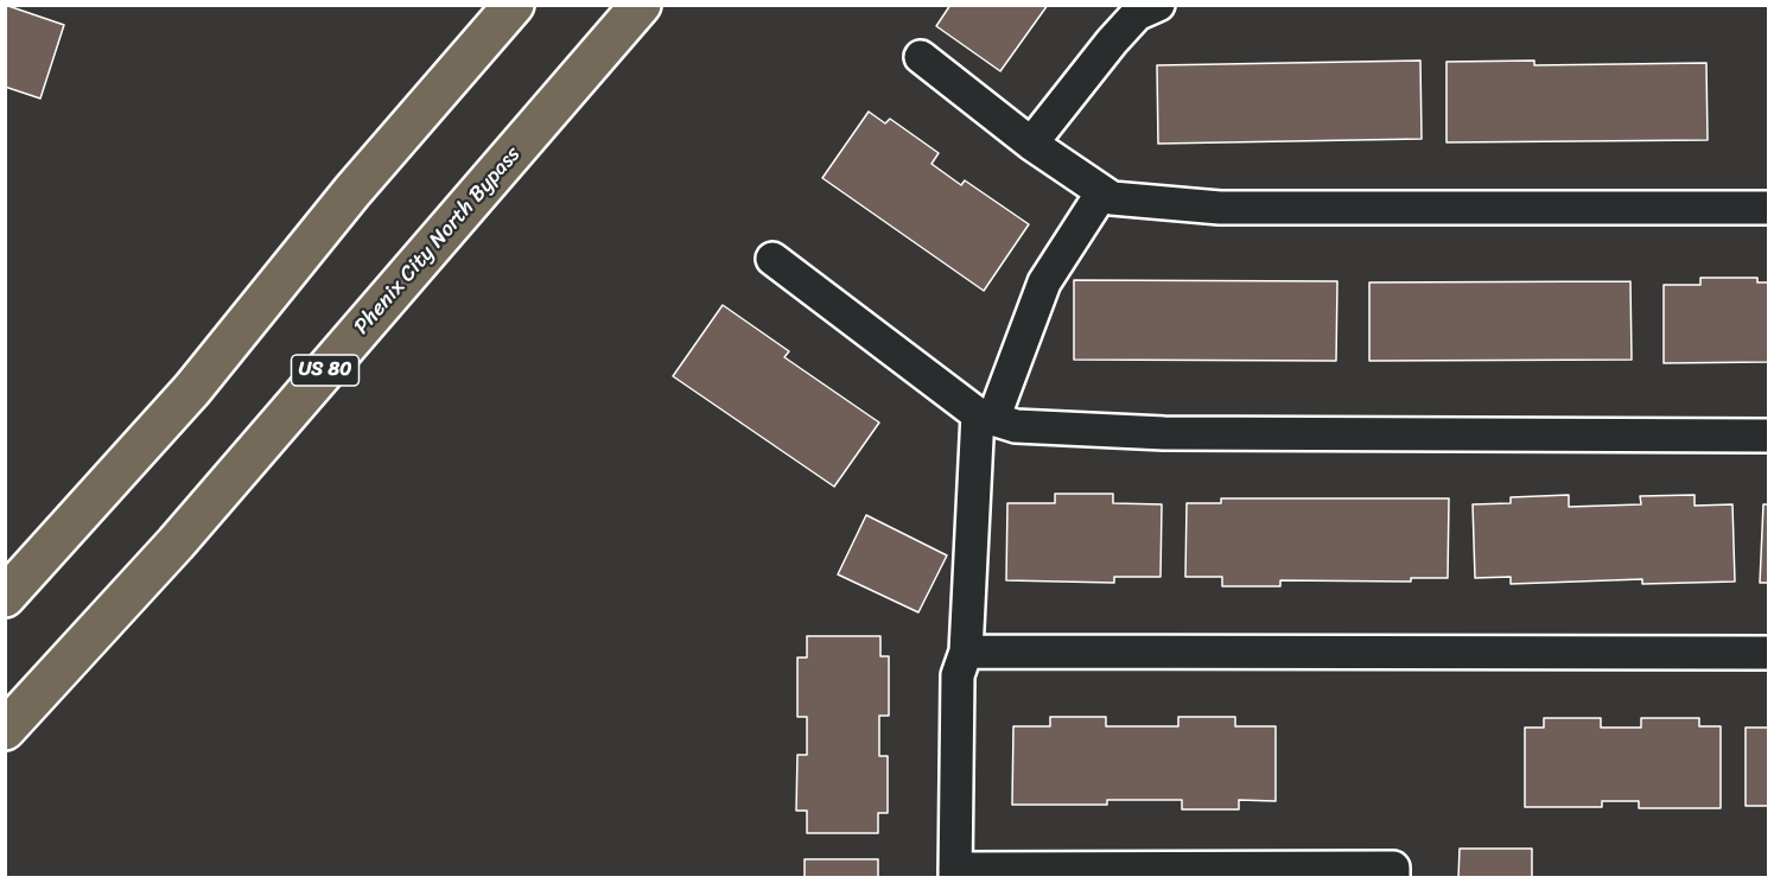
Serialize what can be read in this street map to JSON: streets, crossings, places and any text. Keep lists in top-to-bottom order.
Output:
{
  "streets": {
    "highway": ["Phenix City North Bypass", "US 80"]
  }
}
